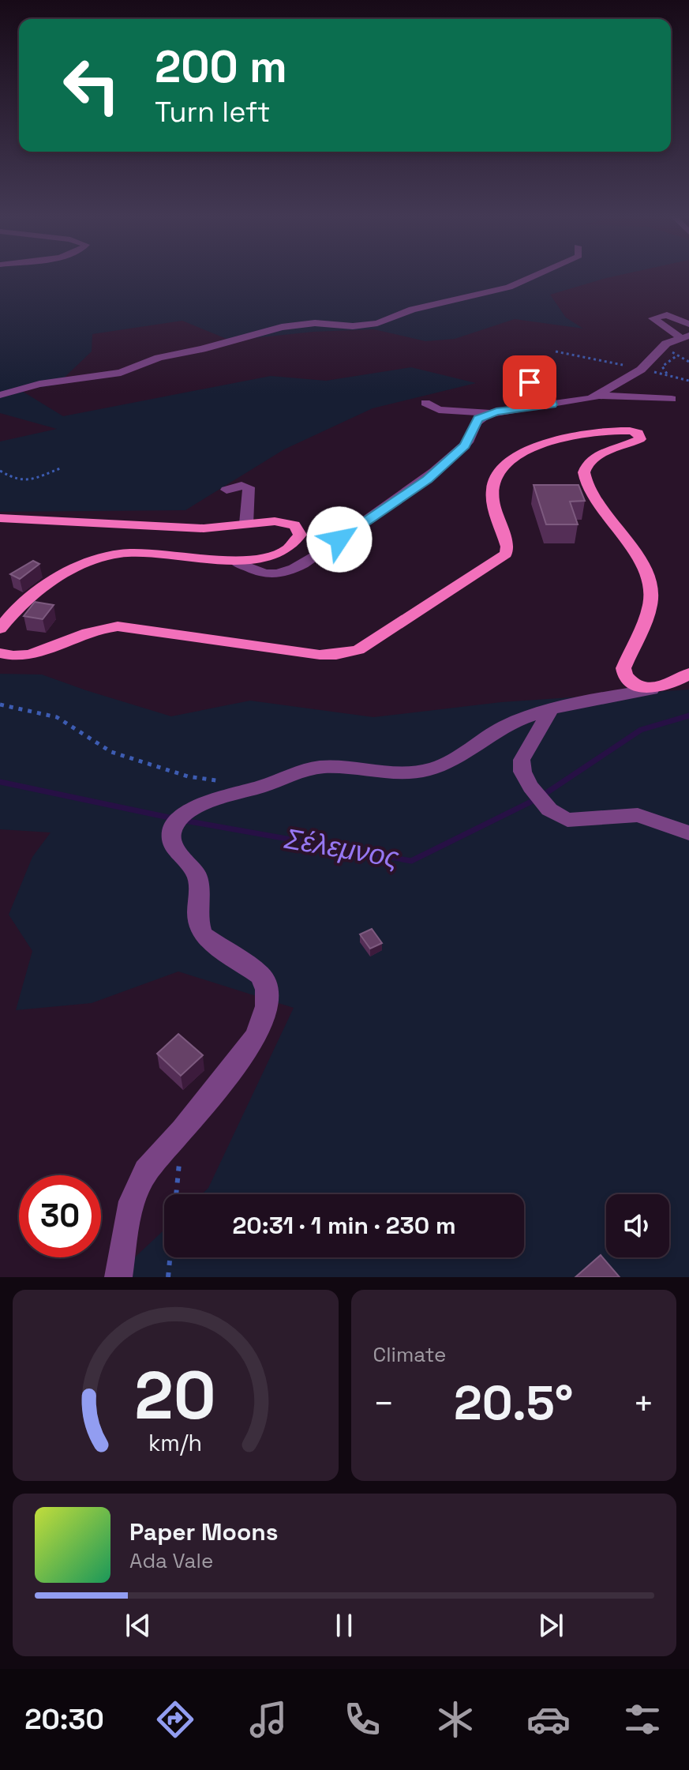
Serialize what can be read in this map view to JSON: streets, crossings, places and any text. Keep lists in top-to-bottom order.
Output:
{
  "water": ["Σέλεμνος"],
  "page": {
    "turn": ["200 m", "Turn left"],
    "limit": "30",
    "trip": "20:31 · 1 min · 230 m",
    "tile": "Climate",
    "heat": ["−", "20.5°", "+"],
    "song": ["Paper Moons", "Ada Vale"],
    "tabs": "20:30",
    "gauge": ["20", "km/h"]
  }
}
